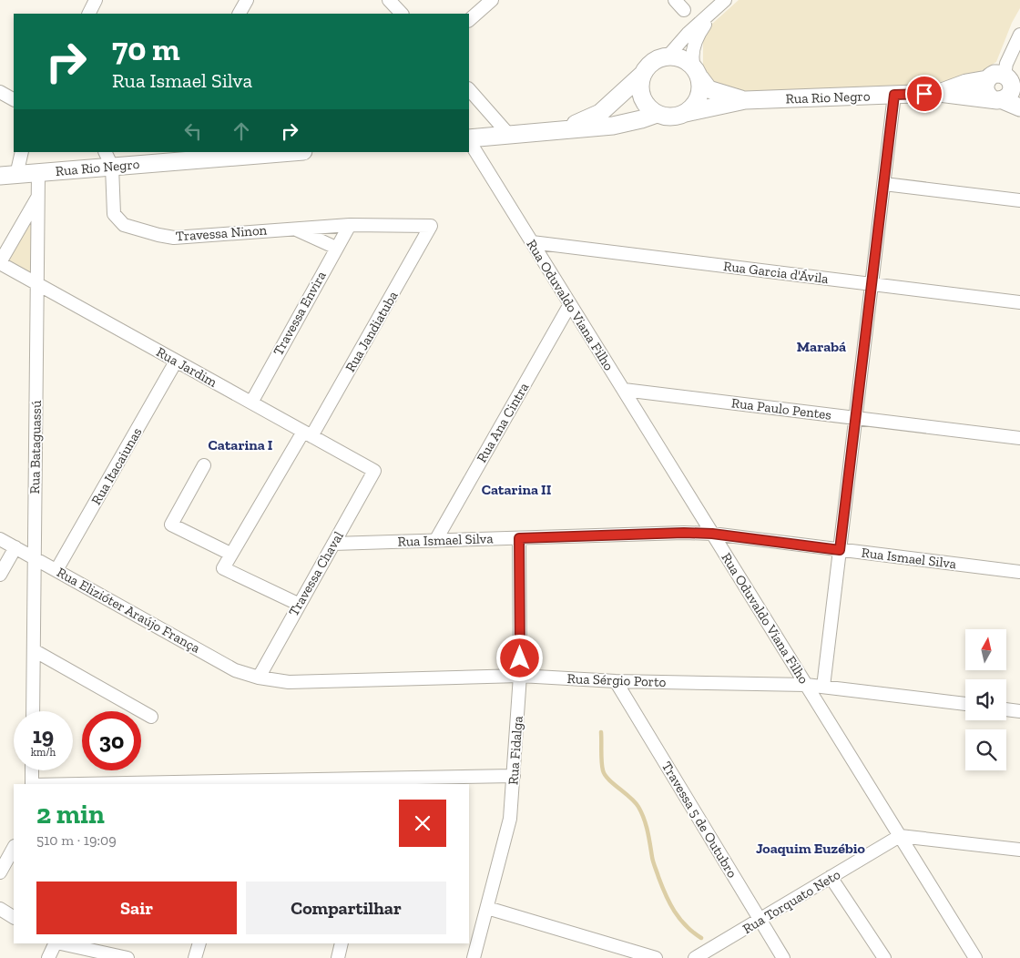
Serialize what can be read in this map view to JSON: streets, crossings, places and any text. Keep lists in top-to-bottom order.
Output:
{
  "streets": {
    "main road": ["Rua Rio Negro"],
    "street": [
      "Travessa Ninon",
      "Rua Garcia d'Ávila",
      "Rua Oduvaldo Viana Filho",
      "Travessa Envira",
      "Rua Jandiatuba",
      "Rua Jardim",
      "Rua Paulo Pentes",
      "Rua Ana Cintra",
      "Rua Bataguassú",
      "Rua Itacaiunas",
      "Rua Ismael Silva",
      "Travessa Chaval",
      "Rua Elizióter Araújo França",
      "Rua Sérgio Porto",
      "Rua Fidalga",
      "Travessa 5 de Outubro",
      "Rua Torquato Neto"
    ]
  },
  "crossings": [
    ["Rua Rio Negro", "Travessa Ninon"],
    ["Rua Rio Negro", "Rua Bataguassú"],
    ["Travessa Ninon", "Travessa Envira"],
    ["Travessa Ninon", "Rua Jandiatuba"],
    ["Rua Garcia d'Ávila", "Rua Oduvaldo Viana Filho"],
    ["Rua Oduvaldo Viana Filho", "Rua Paulo Pentes"],
    ["Rua Oduvaldo Viana Filho", "Rua Ana Cintra"],
    ["Rua Oduvaldo Viana Filho", "Rua Ismael Silva"],
    ["Rua Oduvaldo Viana Filho", "Rua Sérgio Porto"],
    ["Rua Oduvaldo Viana Filho", "Rua Torquato Neto"],
    ["Travessa Envira", "Rua Jardim"],
    ["Rua Jandiatuba", "Rua Jardim"],
    ["Rua Jandiatuba", "Travessa Chaval"],
    ["Rua Jardim", "Rua Bataguassú"],
    ["Rua Jardim", "Rua Itacaiunas"],
    ["Rua Jardim", "Travessa Chaval"],
    ["Rua Ana Cintra", "Rua Ismael Silva"],
    ["Rua Bataguassú", "Rua Elizióter Araújo França"],
    ["Rua Itacaiunas", "Rua Elizióter Araújo França"],
    ["Rua Ismael Silva", "Travessa Chaval"],
    ["Rua Ismael Silva", "Rua Fidalga"],
    ["Travessa Chaval", "Rua Elizióter Araújo França"],
    ["Travessa Chaval", "Rua Sérgio Porto"],
    ["Rua Elizióter Araújo França", "Rua Sérgio Porto"],
    ["Rua Sérgio Porto", "Rua Fidalga"],
    ["Rua Sérgio Porto", "Travessa 5 de Outubro"],
    ["Travessa 5 de Outubro", "Rua Torquato Neto"]
  ],
  "districts": [
    "Marabá",
    "Catarina I",
    "Catarina II",
    "Joaquim Euzébio"
  ],
  "north": "top",
  "page": {
    "turn": ["70 m", "Rua Ismael Silva"],
    "speed": "19 km/h",
    "limit": "30",
    "heading": ["2 min", "510 m · 19:09"],
    "buttons": ["Sair", "Compartilhar"]
  }
}
